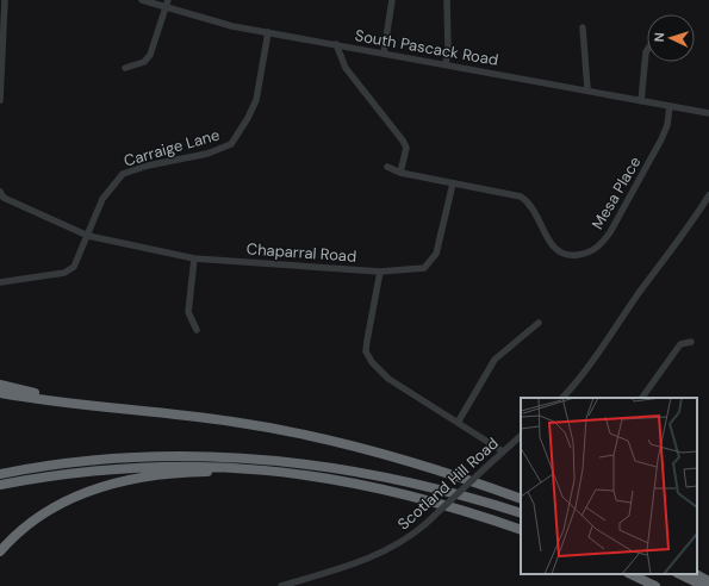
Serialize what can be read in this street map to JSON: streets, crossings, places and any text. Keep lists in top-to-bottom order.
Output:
{
  "streets": {
    "street": [
      "South Pascack Road",
      "Carraige Lane",
      "Mesa Place",
      "Chaparral Road",
      "Scotland Hill Road"
    ]
  },
  "crossings": [
    ["South Pascack Road", "Carraige Lane"],
    ["South Pascack Road", "Mesa Place"],
    ["Carraige Lane", "Chaparral Road"],
    ["Mesa Place", "Chaparral Road"]
  ],
  "north": "left"
}
